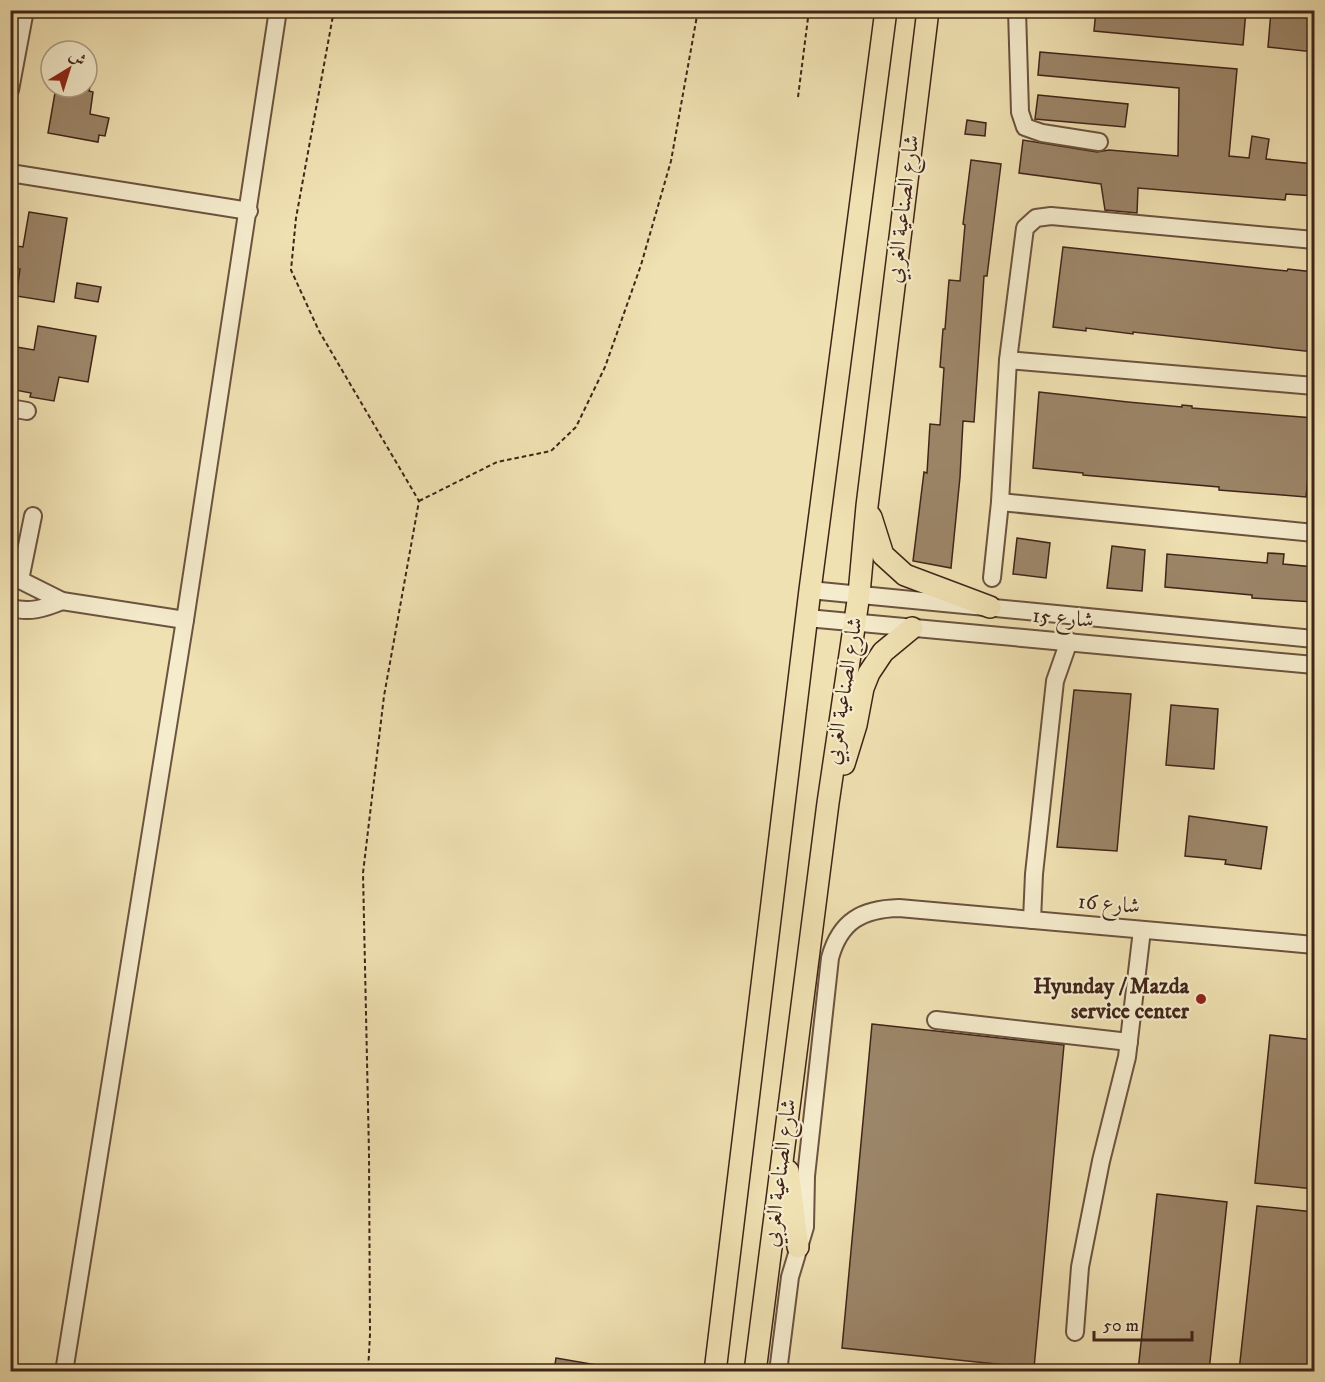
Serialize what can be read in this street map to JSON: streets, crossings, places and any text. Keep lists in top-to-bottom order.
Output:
{
  "streets": {
    "main road": ["شارع الصناعية الغربي"],
    "street": ["شارع 15", "شارع 16"]
  },
  "crossings": [
    ["شارع الصناعية الغربي", "شارع 15"],
    ["شارع الصناعية الغربي", "شارع 16"]
  ],
  "places": ["Hyunday / Mazda service center"],
  "scale_bar": "50 m",
  "north": "top right"
}
